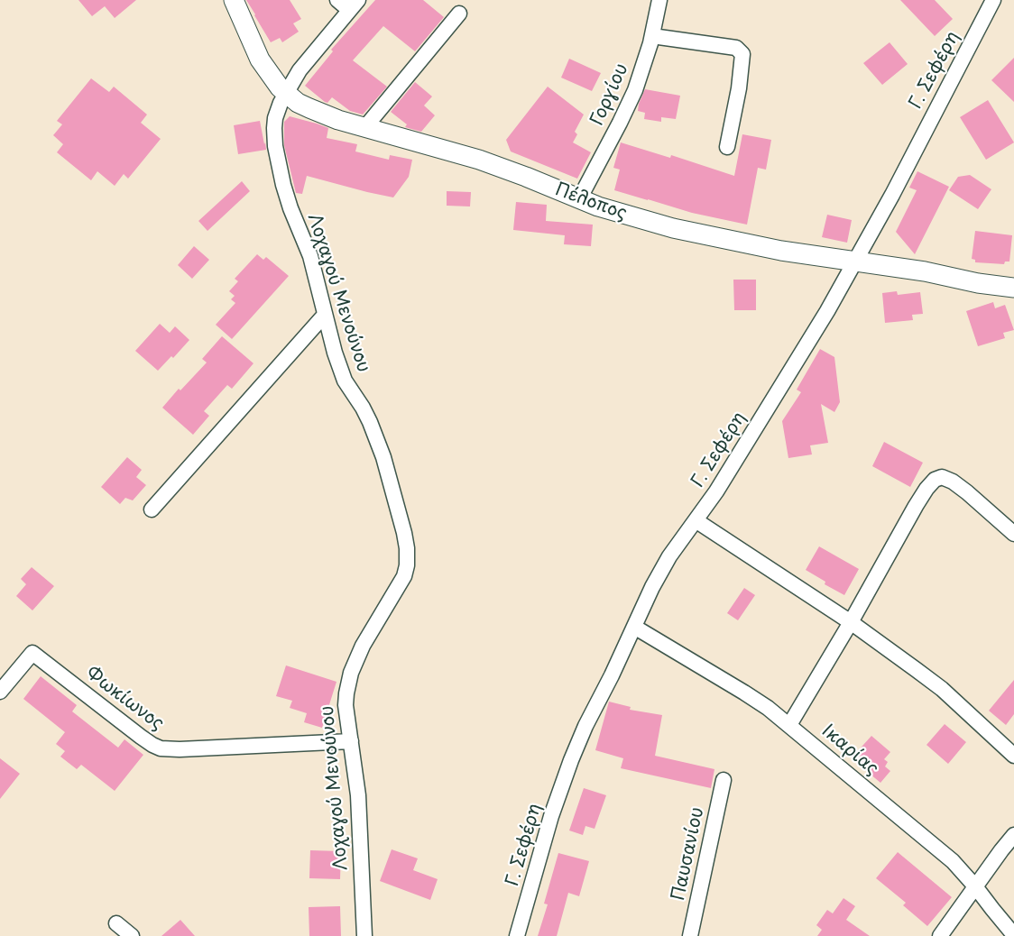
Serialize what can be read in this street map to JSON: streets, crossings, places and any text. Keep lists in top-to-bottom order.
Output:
{
  "streets": {
    "street": [
      "Γ. Σεφέρη",
      "Γοργίου",
      "Πέλοπος",
      "Λοχαγού Μενούνου",
      "Φωκίωνος",
      "Ικαρίας",
      "Παυσανίου"
    ]
  },
  "crossings": [
    ["Γ. Σεφέρη", "Πέλοπος"],
    ["Γ. Σεφέρη", "Ικαρίας"],
    ["Γοργίου", "Πέλοπος"],
    ["Πέλοπος", "Λοχαγού Μενούνου"],
    ["Λοχαγού Μενούνου", "Φωκίωνος"]
  ]
}
